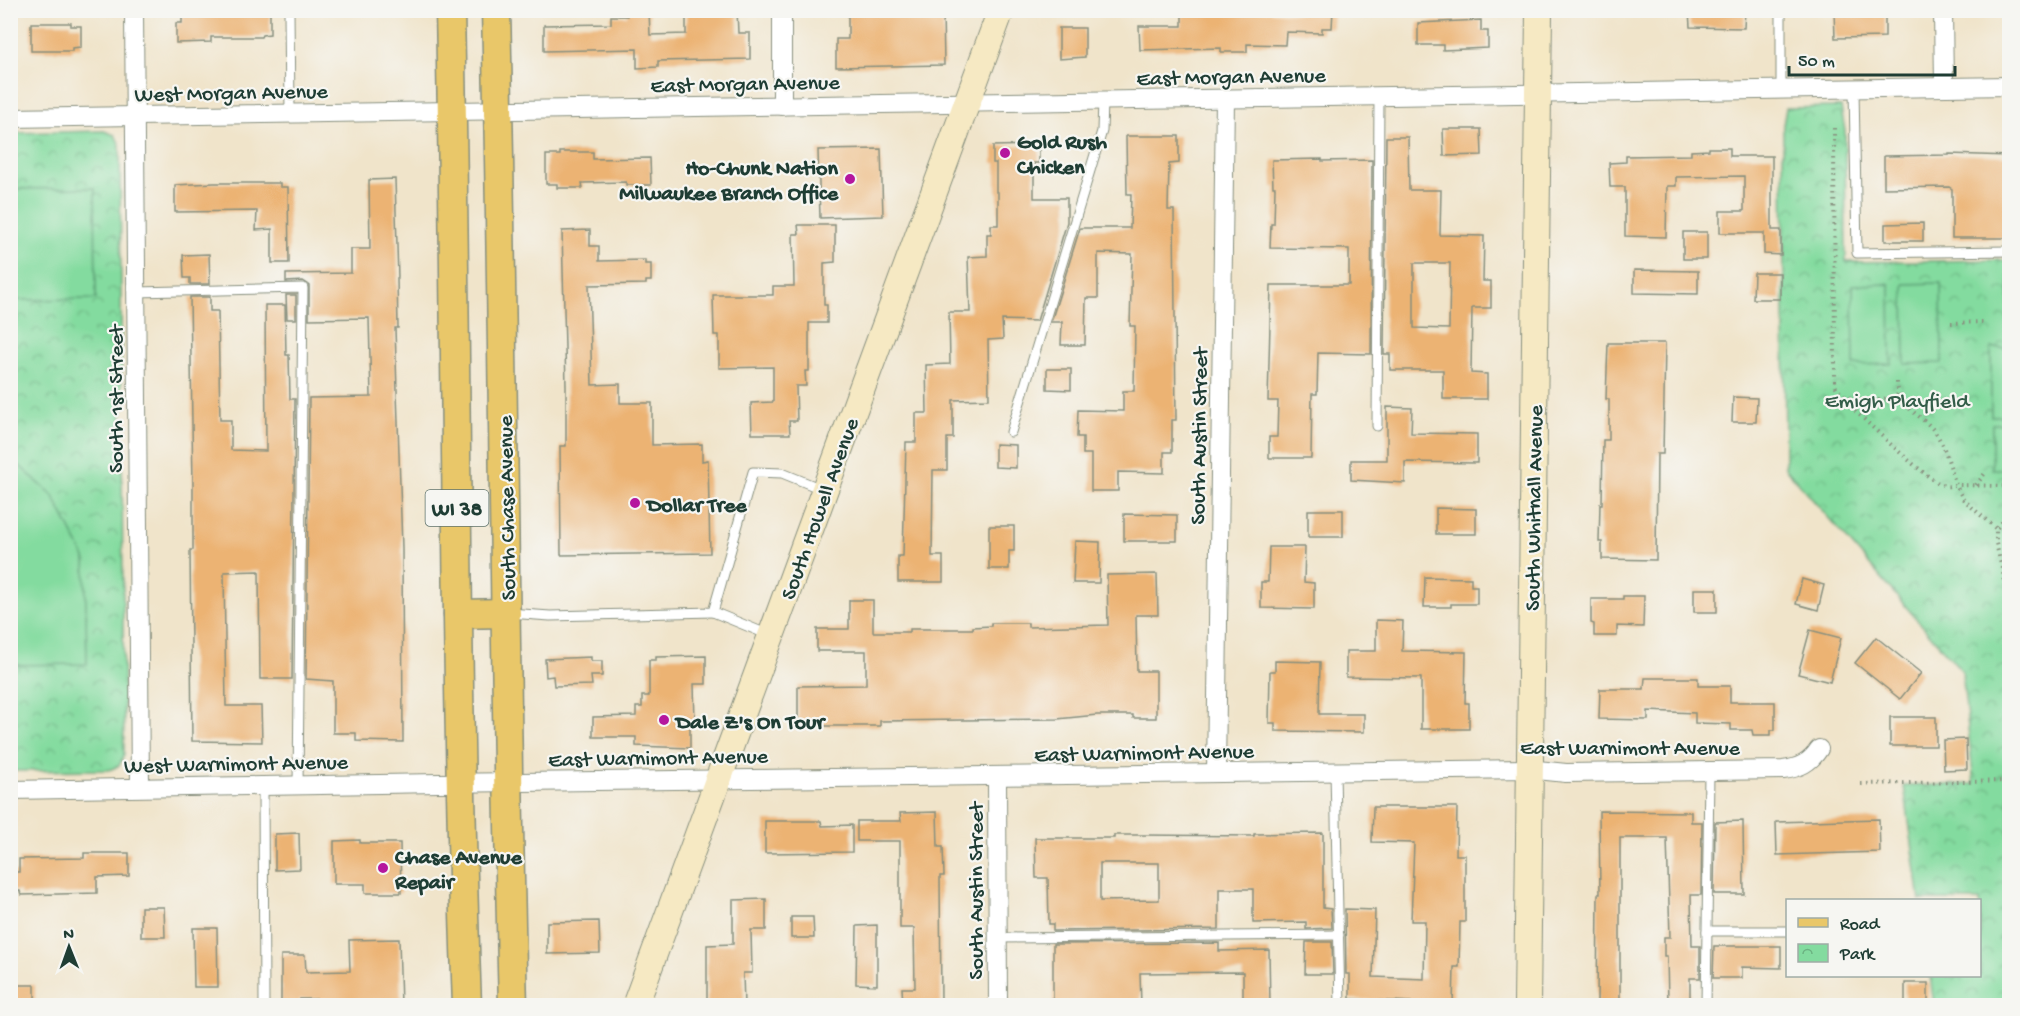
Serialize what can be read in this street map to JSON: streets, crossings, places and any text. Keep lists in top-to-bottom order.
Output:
{
  "streets": {
    "main road": ["WI 38", "South Chase Avenue"],
    "street": [
      "East Morgan Avenue",
      "West Morgan Avenue",
      "South 1st Street",
      "South Austin Street",
      "South Howell Avenue",
      "South Whitnall Avenue",
      "East Warnimont Avenue",
      "West Warnimont Avenue"
    ]
  },
  "crossings": [
    ["East Morgan Avenue", "West Morgan Avenue"],
    ["East Morgan Avenue", "South Austin Street"],
    ["East Morgan Avenue", "WI 38"],
    ["East Morgan Avenue", "South Chase Avenue"],
    ["East Morgan Avenue", "South Howell Avenue"],
    ["East Morgan Avenue", "South Whitnall Avenue"],
    ["West Morgan Avenue", "South 1st Street"],
    ["West Morgan Avenue", "WI 38"],
    ["South 1st Street", "West Warnimont Avenue"],
    ["South Austin Street", "East Warnimont Avenue"],
    ["WI 38", "East Warnimont Avenue"],
    ["WI 38", "West Warnimont Avenue"],
    ["South Chase Avenue", "East Warnimont Avenue"],
    ["South Howell Avenue", "East Warnimont Avenue"],
    ["South Whitnall Avenue", "East Warnimont Avenue"],
    ["East Warnimont Avenue", "West Warnimont Avenue"]
  ],
  "parks": ["Emigh Playfield"],
  "places": [
    "Gold Rush Chicken",
    "Ho-Chunk Nation Milwaukee Branch Office",
    "Dollar Tree",
    "Dale Z's On Tour",
    "Chase Avenue Repair"
  ],
  "legend": ["Road", "Park"],
  "scale_bar": "50 m",
  "north": "top"
}
